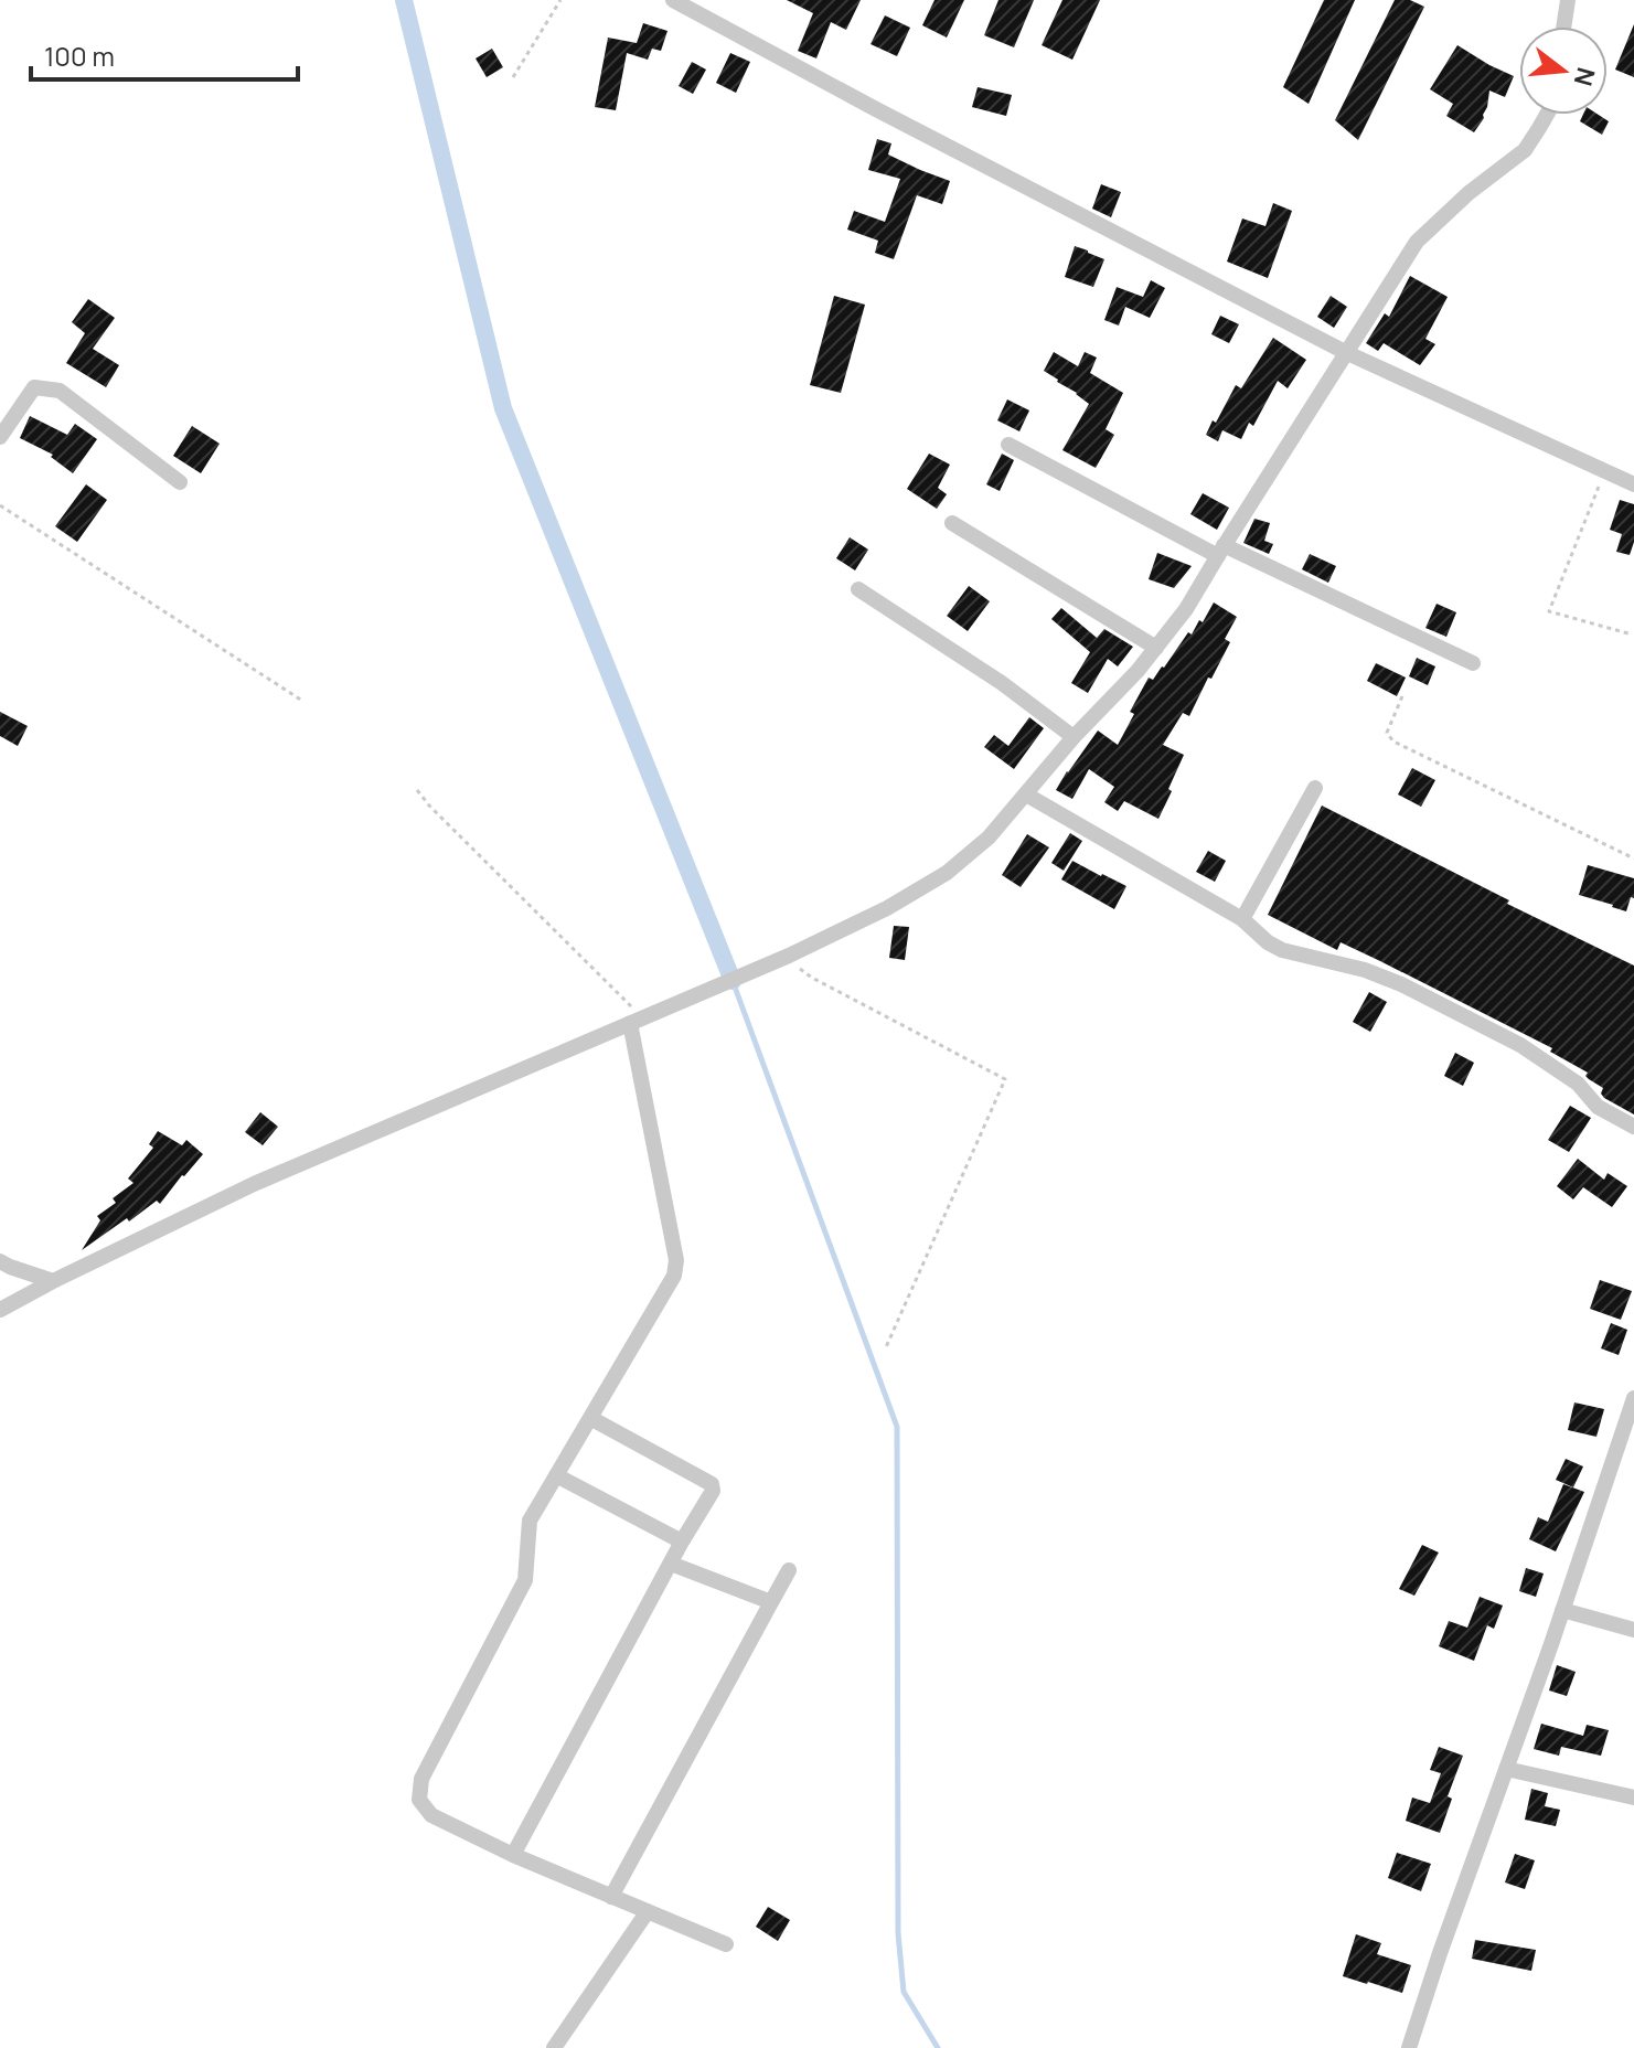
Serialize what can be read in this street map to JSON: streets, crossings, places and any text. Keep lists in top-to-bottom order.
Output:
{
  "scale_bar": "100 m",
  "north": "right"
}
